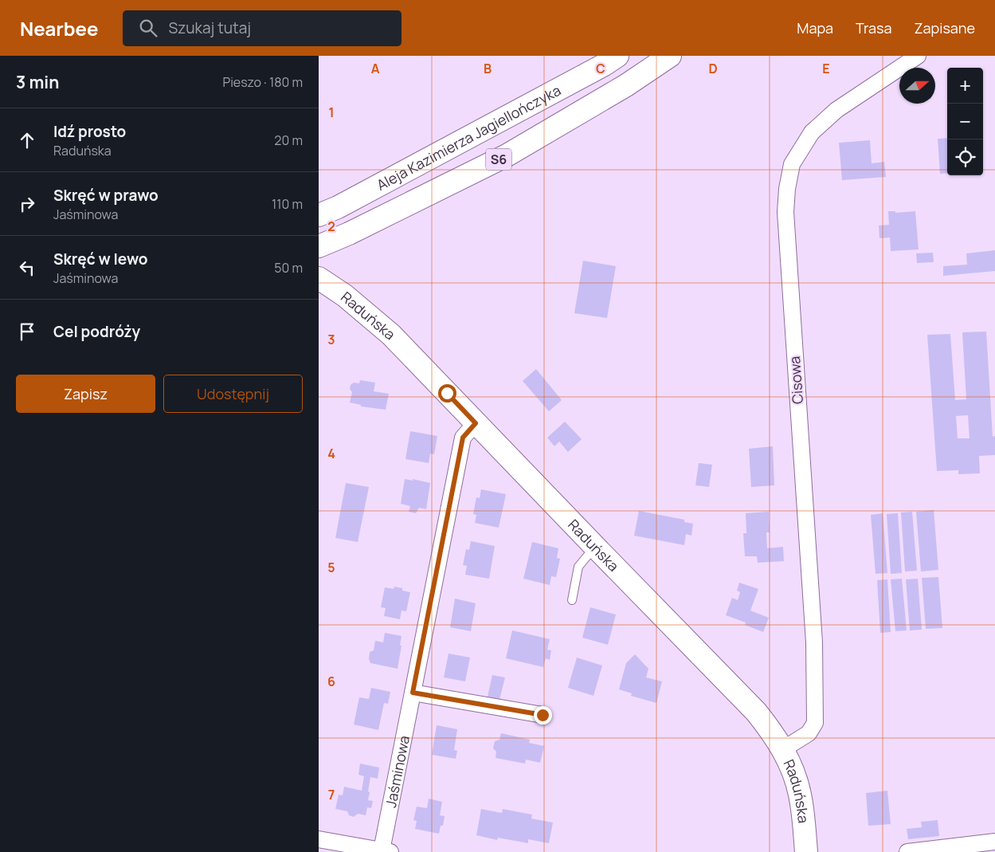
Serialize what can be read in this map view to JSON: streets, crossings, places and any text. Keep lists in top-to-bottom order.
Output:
{
  "streets": {
    "main road": ["Aleja Kazimierza Jagiellończyka", "S6", "Raduńska"],
    "street": ["Cisowa", "Jaśminowa"]
  },
  "crossings": [
    ["Raduńska", "Cisowa"],
    ["Raduńska", "Jaśminowa"]
  ],
  "north": "right",
  "page": {
    "header": "Nearbee",
    "search": "Szukaj tutaj",
    "nav": ["Mapa", "Trasa", "Zapisane"],
    "heading": ["3 min", "Pieszo · 180 m"],
    "map_buttons": ["+", "−"],
    "list": [
      ["Idź prosto", "Raduńska", "20 m"],
      ["Skręć w prawo", "Jaśminowa", "110 m"],
      ["Skręć w lewo", "Jaśminowa", "50 m"],
      "Cel podróży"
    ],
    "buttons": ["Zapisz", "Udostępnij"]
  },
  "grid": {
    "columns": [
      "A",
      "B",
      "C",
      "D",
      "E"
    ],
    "rows": [
      "1",
      "2",
      "3",
      "4",
      "5",
      "6",
      "7"
    ]
  }
}
